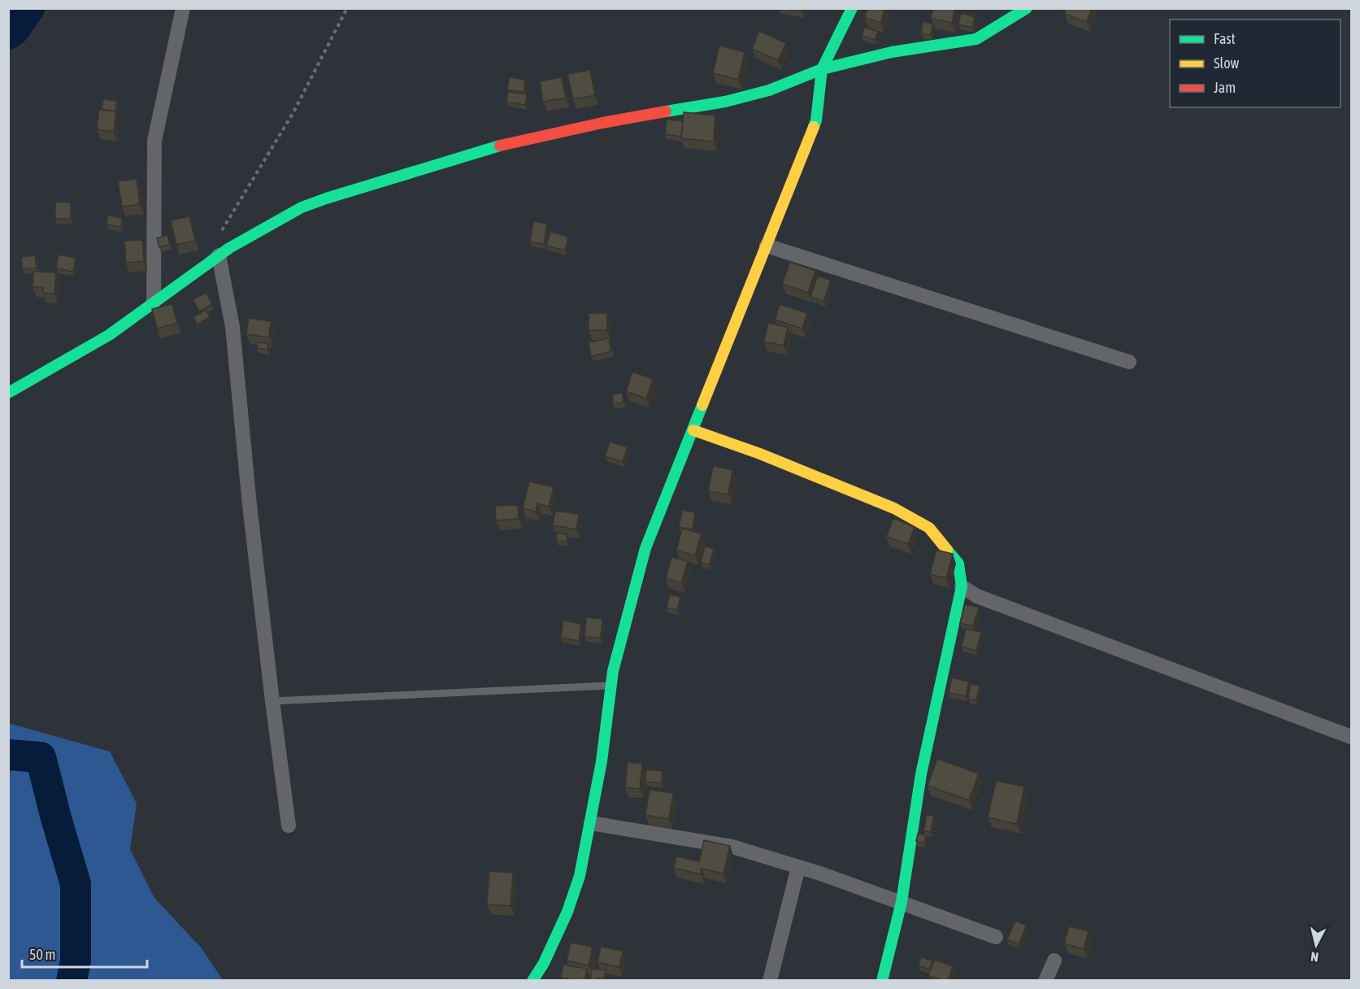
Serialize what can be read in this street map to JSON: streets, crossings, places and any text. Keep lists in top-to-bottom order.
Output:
{
  "legend": ["Fast", "Slow", "Jam"],
  "scale_bar": "50 m",
  "north": "bottom"
}
